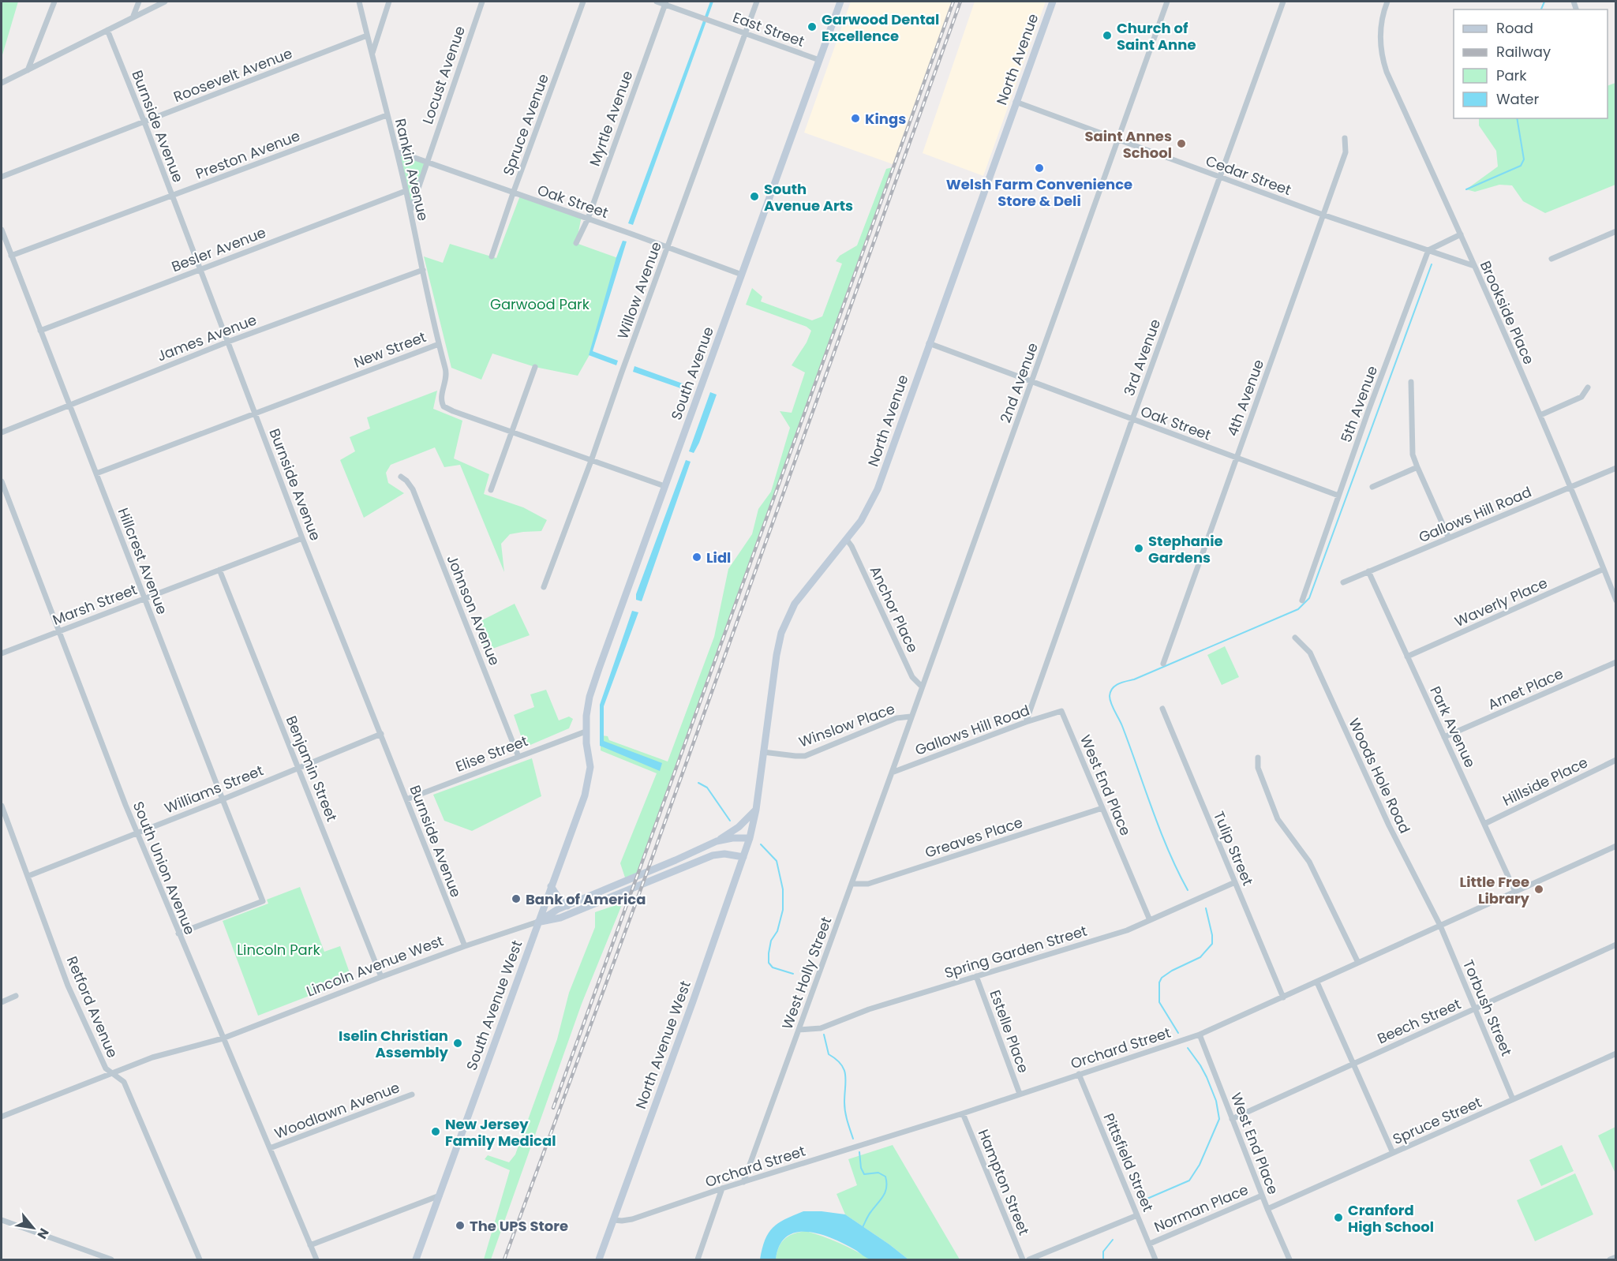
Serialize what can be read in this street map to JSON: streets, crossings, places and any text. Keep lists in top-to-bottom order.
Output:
{
  "streets": {
    "main road": [
      "North Avenue",
      "South Avenue",
      "Lincoln Avenue West",
      "South Avenue West",
      "North Avenue West"
    ],
    "street": [
      "East Street",
      "Roosevelt Avenue",
      "Locust Avenue",
      "Myrtle Avenue",
      "Spruce Avenue",
      "Burnside Avenue",
      "Preston Avenue",
      "Rankin Avenue",
      "Cedar Street",
      "Oak Street",
      "Besler Avenue",
      "Willow Avenue",
      "Brookside Place",
      "James Avenue",
      "New Street",
      "3rd Avenue",
      "2nd Avenue",
      "4th Avenue",
      "5th Avenue",
      "Gallows Hill Road",
      "Hillcrest Avenue",
      "Waverly Place",
      "Marsh Street",
      "Anchor Place",
      "Johnson Avenue",
      "Arnet Place",
      "Winslow Place",
      "Park Avenue",
      "Elise Street",
      "Benjamin Street",
      "Woods Hole Road",
      "Hillside Place",
      "West End Place",
      "Williams Street",
      "Greaves Place",
      "Tulip Street",
      "South Union Avenue",
      "Spring Garden Street",
      "West Holly Street",
      "Retford Avenue",
      "Torbush Street",
      "Beech Street",
      "Estelle Place",
      "Orchard Street",
      "Woodlawn Avenue",
      "Spruce Street",
      "Pittsfield Street",
      "Hampton Street",
      "Norman Place"
    ]
  },
  "crossings": [
    ["East Street", "Myrtle Avenue"],
    ["East Street", "Willow Avenue"],
    ["East Street", "South Avenue"],
    ["North Avenue", "Cedar Street"],
    ["North Avenue", "Oak Street"],
    ["North Avenue", "Anchor Place"],
    ["North Avenue", "Winslow Place"],
    ["North Avenue", "Lincoln Avenue West"],
    ["North Avenue", "North Avenue West"],
    ["Roosevelt Avenue", "Burnside Avenue"],
    ["Roosevelt Avenue", "Rankin Avenue"],
    ["Locust Avenue", "Rankin Avenue"],
    ["Locust Avenue", "Oak Street"],
    ["Myrtle Avenue", "Oak Street"],
    ["Spruce Avenue", "Oak Street"],
    ["Burnside Avenue", "Preston Avenue"],
    ["Burnside Avenue", "Besler Avenue"],
    ["Burnside Avenue", "James Avenue"],
    ["Burnside Avenue", "New Street"],
    ["Burnside Avenue", "Marsh Street"],
    ["Burnside Avenue", "Elise Street"],
    ["Burnside Avenue", "Williams Street"],
    ["Burnside Avenue", "Lincoln Avenue West"],
    ["Preston Avenue", "Rankin Avenue"],
    ["Preston Avenue", "Hillcrest Avenue"],
    ["Rankin Avenue", "Oak Street"],
    ["Rankin Avenue", "Besler Avenue"],
    ["Rankin Avenue", "James Avenue"],
    ["Rankin Avenue", "New Street"],
    ["Cedar Street", "Brookside Place"],
    ["Cedar Street", "3rd Avenue"],
    ["Cedar Street", "2nd Avenue"],
    ["Cedar Street", "4th Avenue"],
    ["Cedar Street", "5th Avenue"],
    ["Oak Street", "Willow Avenue"],
    ["Oak Street", "3rd Avenue"],
    ["Oak Street", "South Avenue"],
    ["Oak Street", "2nd Avenue"],
    ["Oak Street", "4th Avenue"],
    ["Oak Street", "5th Avenue"],
    ["Besler Avenue", "Hillcrest Avenue"],
    ["Willow Avenue", "New Street"],
    ["Brookside Place", "Gallows Hill Road"],
    ["Brookside Place", "Waverly Place"],
    ["James Avenue", "Hillcrest Avenue"],
    ["New Street", "South Avenue"],
    ["New Street", "Hillcrest Avenue"],
    ["3rd Avenue", "Gallows Hill Road"],
    ["South Avenue", "Elise Street"],
    ["South Avenue", "South Avenue West"],
    ["2nd Avenue", "Gallows Hill Road"],
    ["2nd Avenue", "Anchor Place"],
    ["2nd Avenue", "Winslow Place"],
    ["2nd Avenue", "West Holly Street"],
    ["Gallows Hill Road", "Park Avenue"],
    ["Gallows Hill Road", "West End Place"],
    ["Gallows Hill Road", "West Holly Street"],
    ["Hillcrest Avenue", "Marsh Street"],
    ["Hillcrest Avenue", "Williams Street"],
    ["Hillcrest Avenue", "South Union Avenue"],
    ["Waverly Place", "Park Avenue"],
    ["Marsh Street", "Benjamin Street"],
    ["Marsh Street", "South Union Avenue"],
    ["Johnson Avenue", "Elise Street"],
    ["Arnet Place", "Park Avenue"],
    ["Park Avenue", "Hillside Place"],
    ["Park Avenue", "Orchard Street"],
    ["Benjamin Street", "Williams Street"],
    ["Benjamin Street", "Lincoln Avenue West"],
    ["Woods Hole Road", "Torbush Street"],
    ["Woods Hole Road", "Orchard Street"],
    ["West End Place", "Greaves Place"],
    ["West End Place", "Spring Garden Street"],
    ["West End Place", "Beech Street"],
    ["West End Place", "Orchard Street"],
    ["West End Place", "Spruce Street"],
    ["West End Place", "Norman Place"],
    ["Williams Street", "South Union Avenue"],
    ["Williams Street", "Retford Avenue"],
    ["Greaves Place", "West Holly Street"],
    ["Tulip Street", "Spring Garden Street"],
    ["Tulip Street", "Orchard Street"],
    ["South Union Avenue", "Lincoln Avenue West"],
    ["South Union Avenue", "Woodlawn Avenue"],
    ["Spring Garden Street", "West Holly Street"],
    ["Spring Garden Street", "Estelle Place"],
    ["Lincoln Avenue West", "South Avenue West"],
    ["Lincoln Avenue West", "Retford Avenue"],
    ["Lincoln Avenue West", "North Avenue West"],
    ["West Holly Street", "Orchard Street"],
    ["Torbush Street", "Beech Street"],
    ["Torbush Street", "Orchard Street"],
    ["Torbush Street", "Spruce Street"],
    ["Estelle Place", "Orchard Street"],
    ["North Avenue West", "Orchard Street"],
    ["Orchard Street", "Pittsfield Street"],
    ["Orchard Street", "Hampton Street"],
    ["Pittsfield Street", "Norman Place"]
  ],
  "parks": ["Garwood Park", "Lincoln Park"],
  "places": [
    "Garwood Dental Excellence",
    "Church of Saint Anne",
    "Kings",
    "Saint Annes School",
    "Welsh Farm Convenience Store & Deli",
    "South Avenue Arts",
    "Stephanie Gardens",
    "Lidl",
    "Little Free Library",
    "Bank of America",
    "Iselin Christian Assembly",
    "New Jersey Family Medical",
    "Cranford High School",
    "The UPS Store"
  ],
  "legend": [
    "Road",
    "Railway",
    "Park",
    "Water"
  ],
  "north": "bottom right"
}
